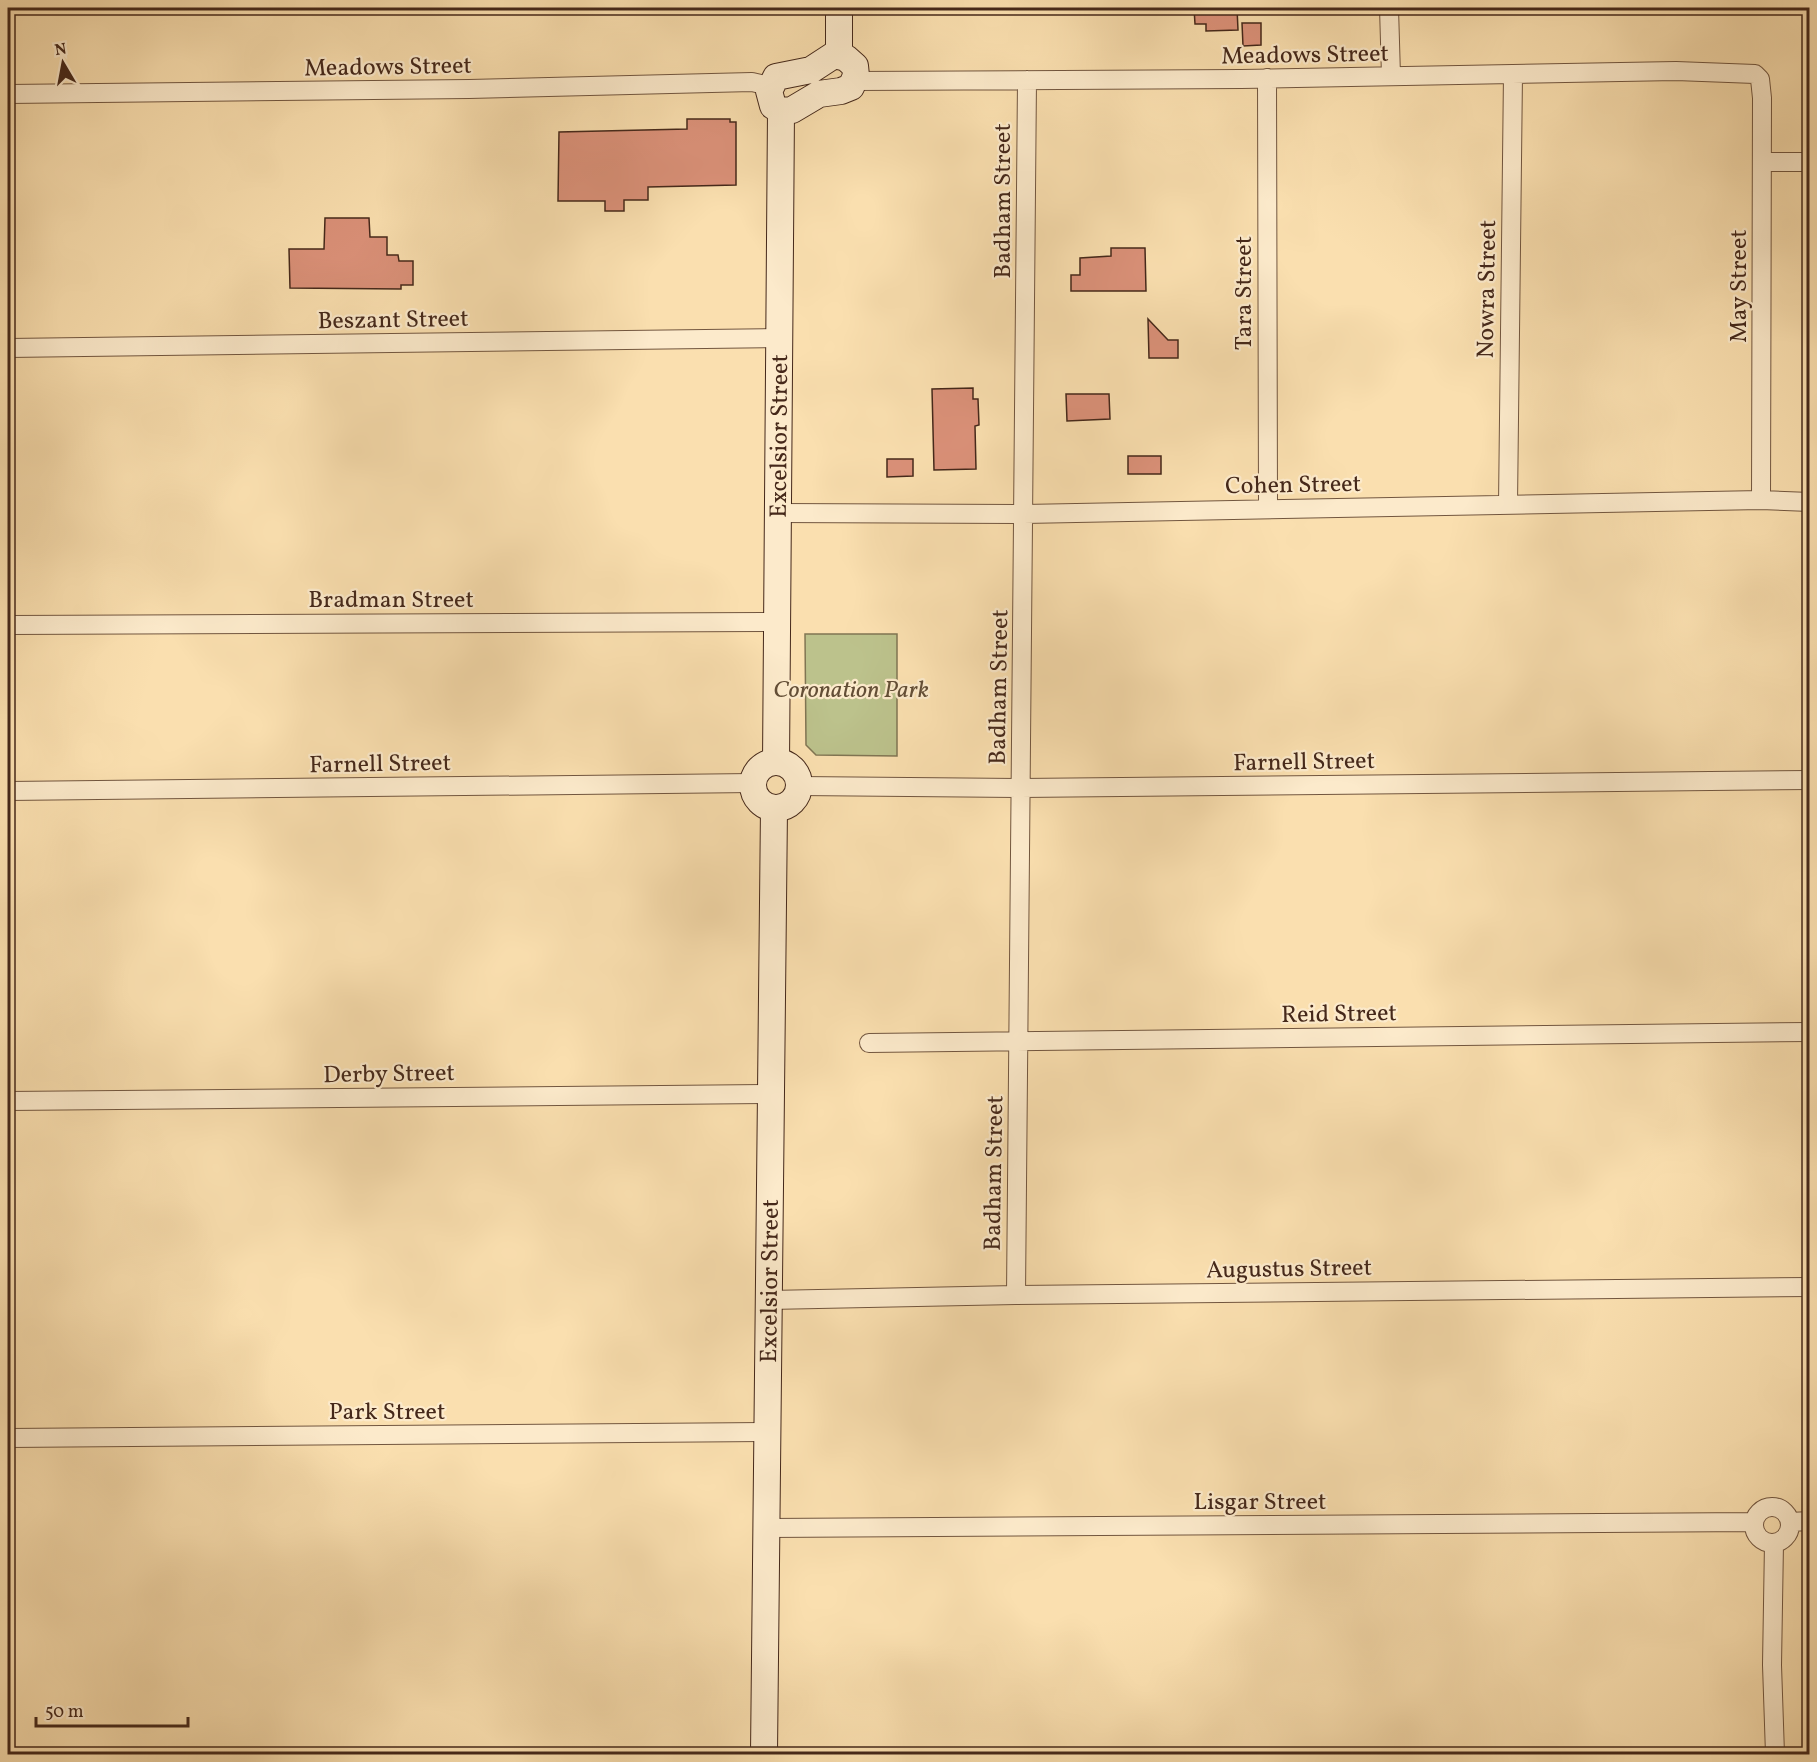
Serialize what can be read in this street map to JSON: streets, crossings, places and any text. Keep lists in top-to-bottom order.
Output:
{
  "streets": {
    "street": [
      "Meadows Street",
      "Badham Street",
      "May Street",
      "Nowra Street",
      "Tara Street",
      "Beszant Street",
      "Excelsior Street",
      "Cohen Street",
      "Bradman Street",
      "Farnell Street",
      "Reid Street",
      "Derby Street",
      "Augustus Street",
      "Park Street",
      "Lisgar Street"
    ]
  },
  "crossings": [
    ["Meadows Street", "Badham Street"],
    ["Meadows Street", "May Street"],
    ["Meadows Street", "Nowra Street"],
    ["Meadows Street", "Tara Street"],
    ["Badham Street", "Cohen Street"],
    ["Badham Street", "Farnell Street"],
    ["Badham Street", "Reid Street"],
    ["Badham Street", "Augustus Street"],
    ["May Street", "Cohen Street"],
    ["Nowra Street", "Cohen Street"],
    ["Tara Street", "Cohen Street"],
    ["Beszant Street", "Excelsior Street"],
    ["Excelsior Street", "Cohen Street"],
    ["Excelsior Street", "Bradman Street"],
    ["Excelsior Street", "Farnell Street"],
    ["Excelsior Street", "Derby Street"],
    ["Excelsior Street", "Augustus Street"],
    ["Excelsior Street", "Park Street"],
    ["Excelsior Street", "Lisgar Street"]
  ],
  "parks": ["Coronation Park"],
  "scale_bar": "50 m",
  "north": "top"
}
